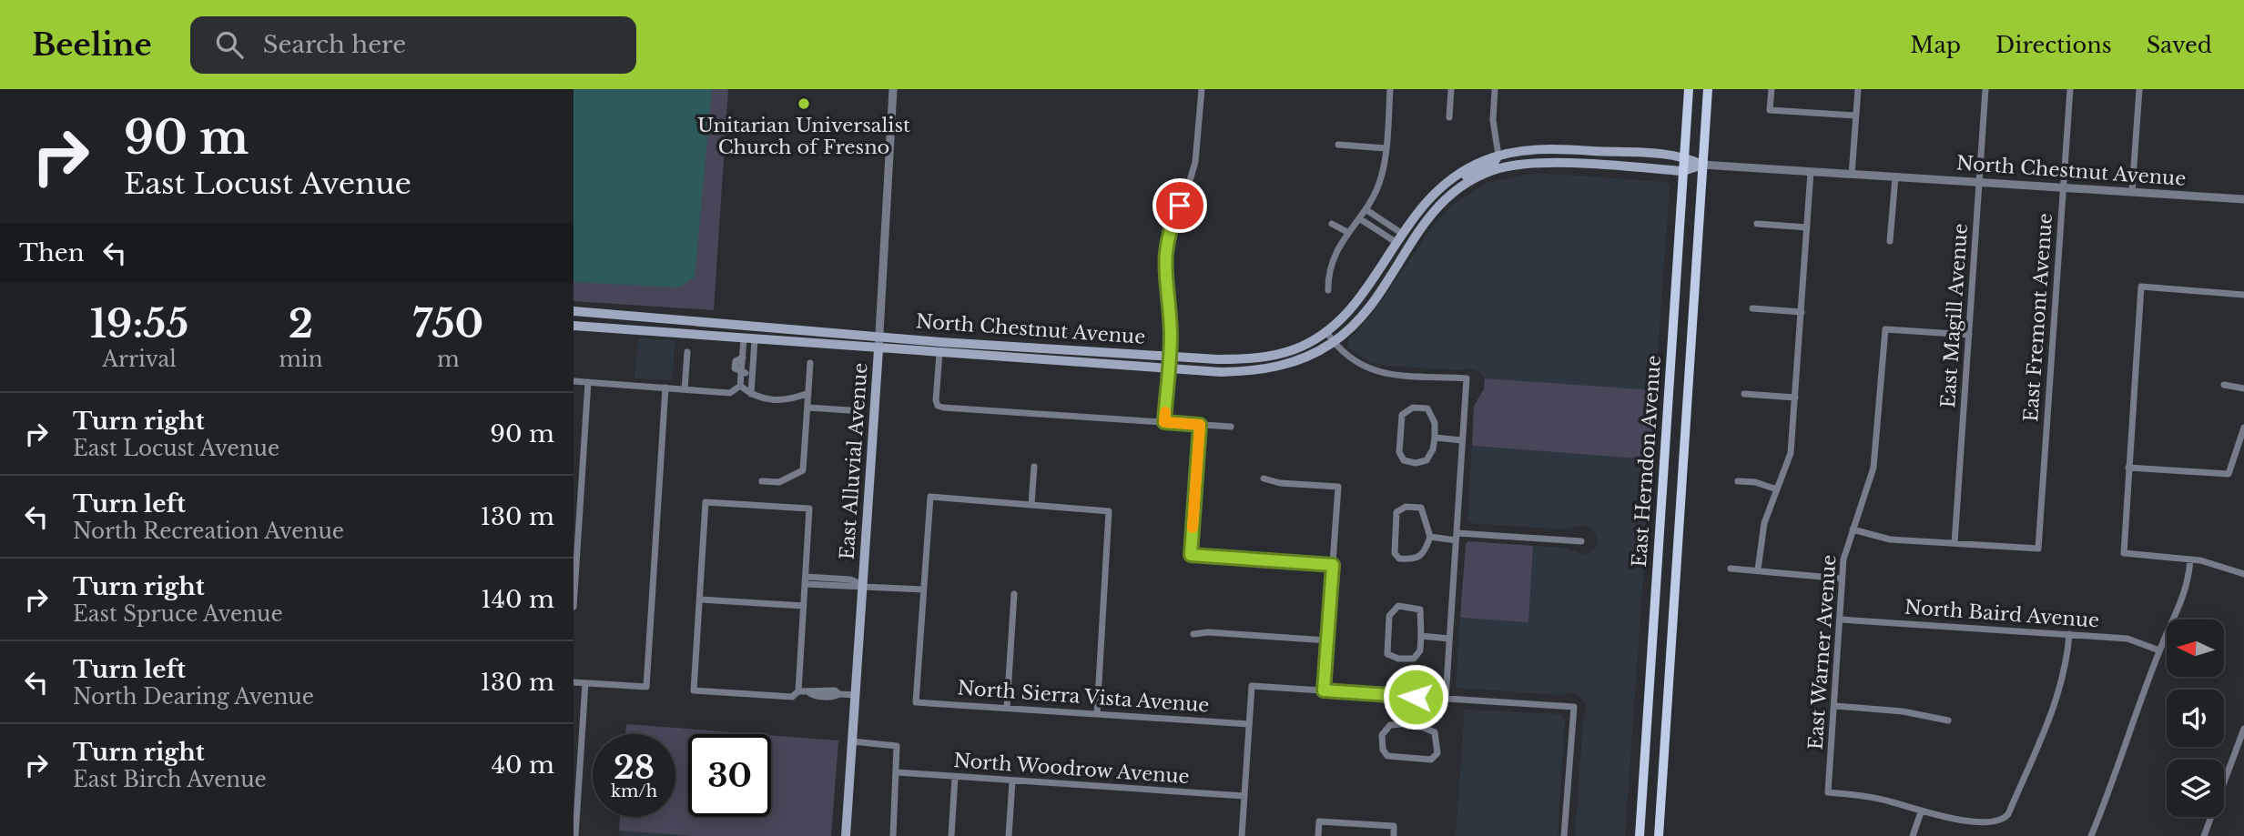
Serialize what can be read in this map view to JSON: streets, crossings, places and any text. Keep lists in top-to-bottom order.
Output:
{
  "streets": {
    "main road": ["North Chestnut Avenue", "East Alluvial Avenue", "East Herndon Avenue"],
    "street": [
      "East Magill Avenue",
      "East Fremont Avenue",
      "North Baird Avenue",
      "East Warner Avenue",
      "North Sierra Vista Avenue",
      "North Woodrow Avenue"
    ]
  },
  "crossings": [
    ["North Chestnut Avenue", "East Magill Avenue"],
    ["North Chestnut Avenue", "East Fremont Avenue"],
    ["North Chestnut Avenue", "East Alluvial Avenue"],
    ["North Chestnut Avenue", "East Herndon Avenue"],
    ["East Magill Avenue", "East Fremont Avenue"],
    ["East Magill Avenue", "East Warner Avenue"],
    ["North Baird Avenue", "East Warner Avenue"]
  ],
  "places": ["Unitarian Universalist Church of Fresno"],
  "north": "left",
  "page": {
    "header": "Beeline",
    "search": "Search here",
    "nav": ["Map", "Directions", "Saved"],
    "turn": ["90 m", "East Locust Avenue"],
    "then": "Then",
    "eta": [
      "19:55",
      "Arrival",
      "2",
      "min",
      "750",
      "m"
    ],
    "list": [
      {
        "name": "Turn right",
        "note": "East Locust Avenue",
        "value": "90 m"
      },
      {
        "name": "Turn left",
        "note": "North Recreation Avenue",
        "value": "130 m"
      },
      {
        "name": "Turn right",
        "note": "East Spruce Avenue",
        "value": "140 m"
      },
      {
        "name": "Turn left",
        "note": "North Dearing Avenue",
        "value": "130 m"
      },
      {
        "name": "Turn right",
        "note": "East Birch Avenue",
        "value": "40 m"
      }
    ],
    "speed": "28 km/h",
    "limit": "30"
  }
}
